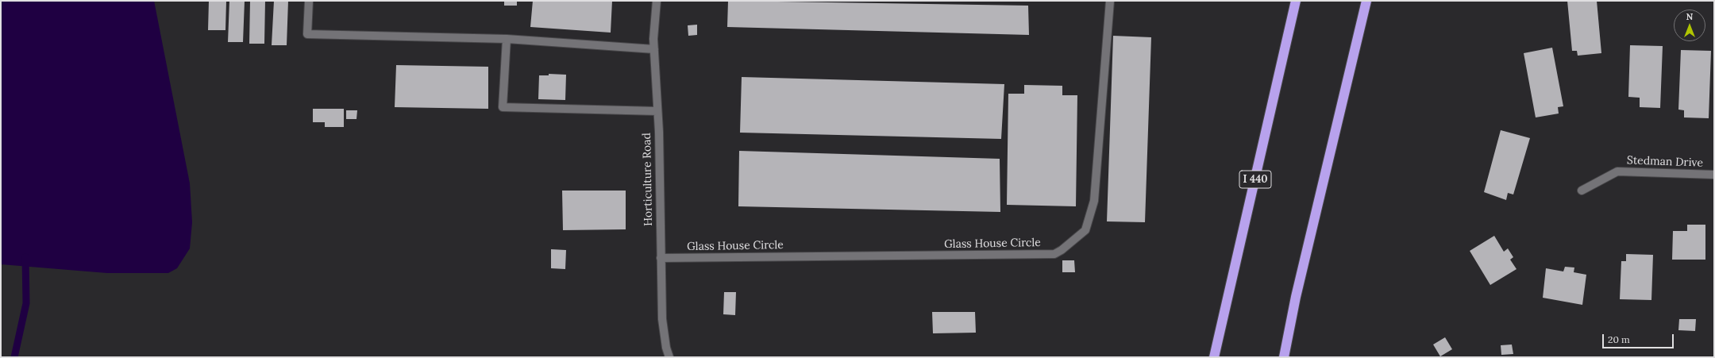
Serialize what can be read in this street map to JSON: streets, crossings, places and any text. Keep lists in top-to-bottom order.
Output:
{
  "streets": {
    "highway": ["I 440"],
    "street": ["Stedman Drive", "Horticulture Road", "Glass House Circle"]
  },
  "crossings": [
    ["Horticulture Road", "Glass House Circle"]
  ],
  "scale_bar": "20 m",
  "north": "top"
}
